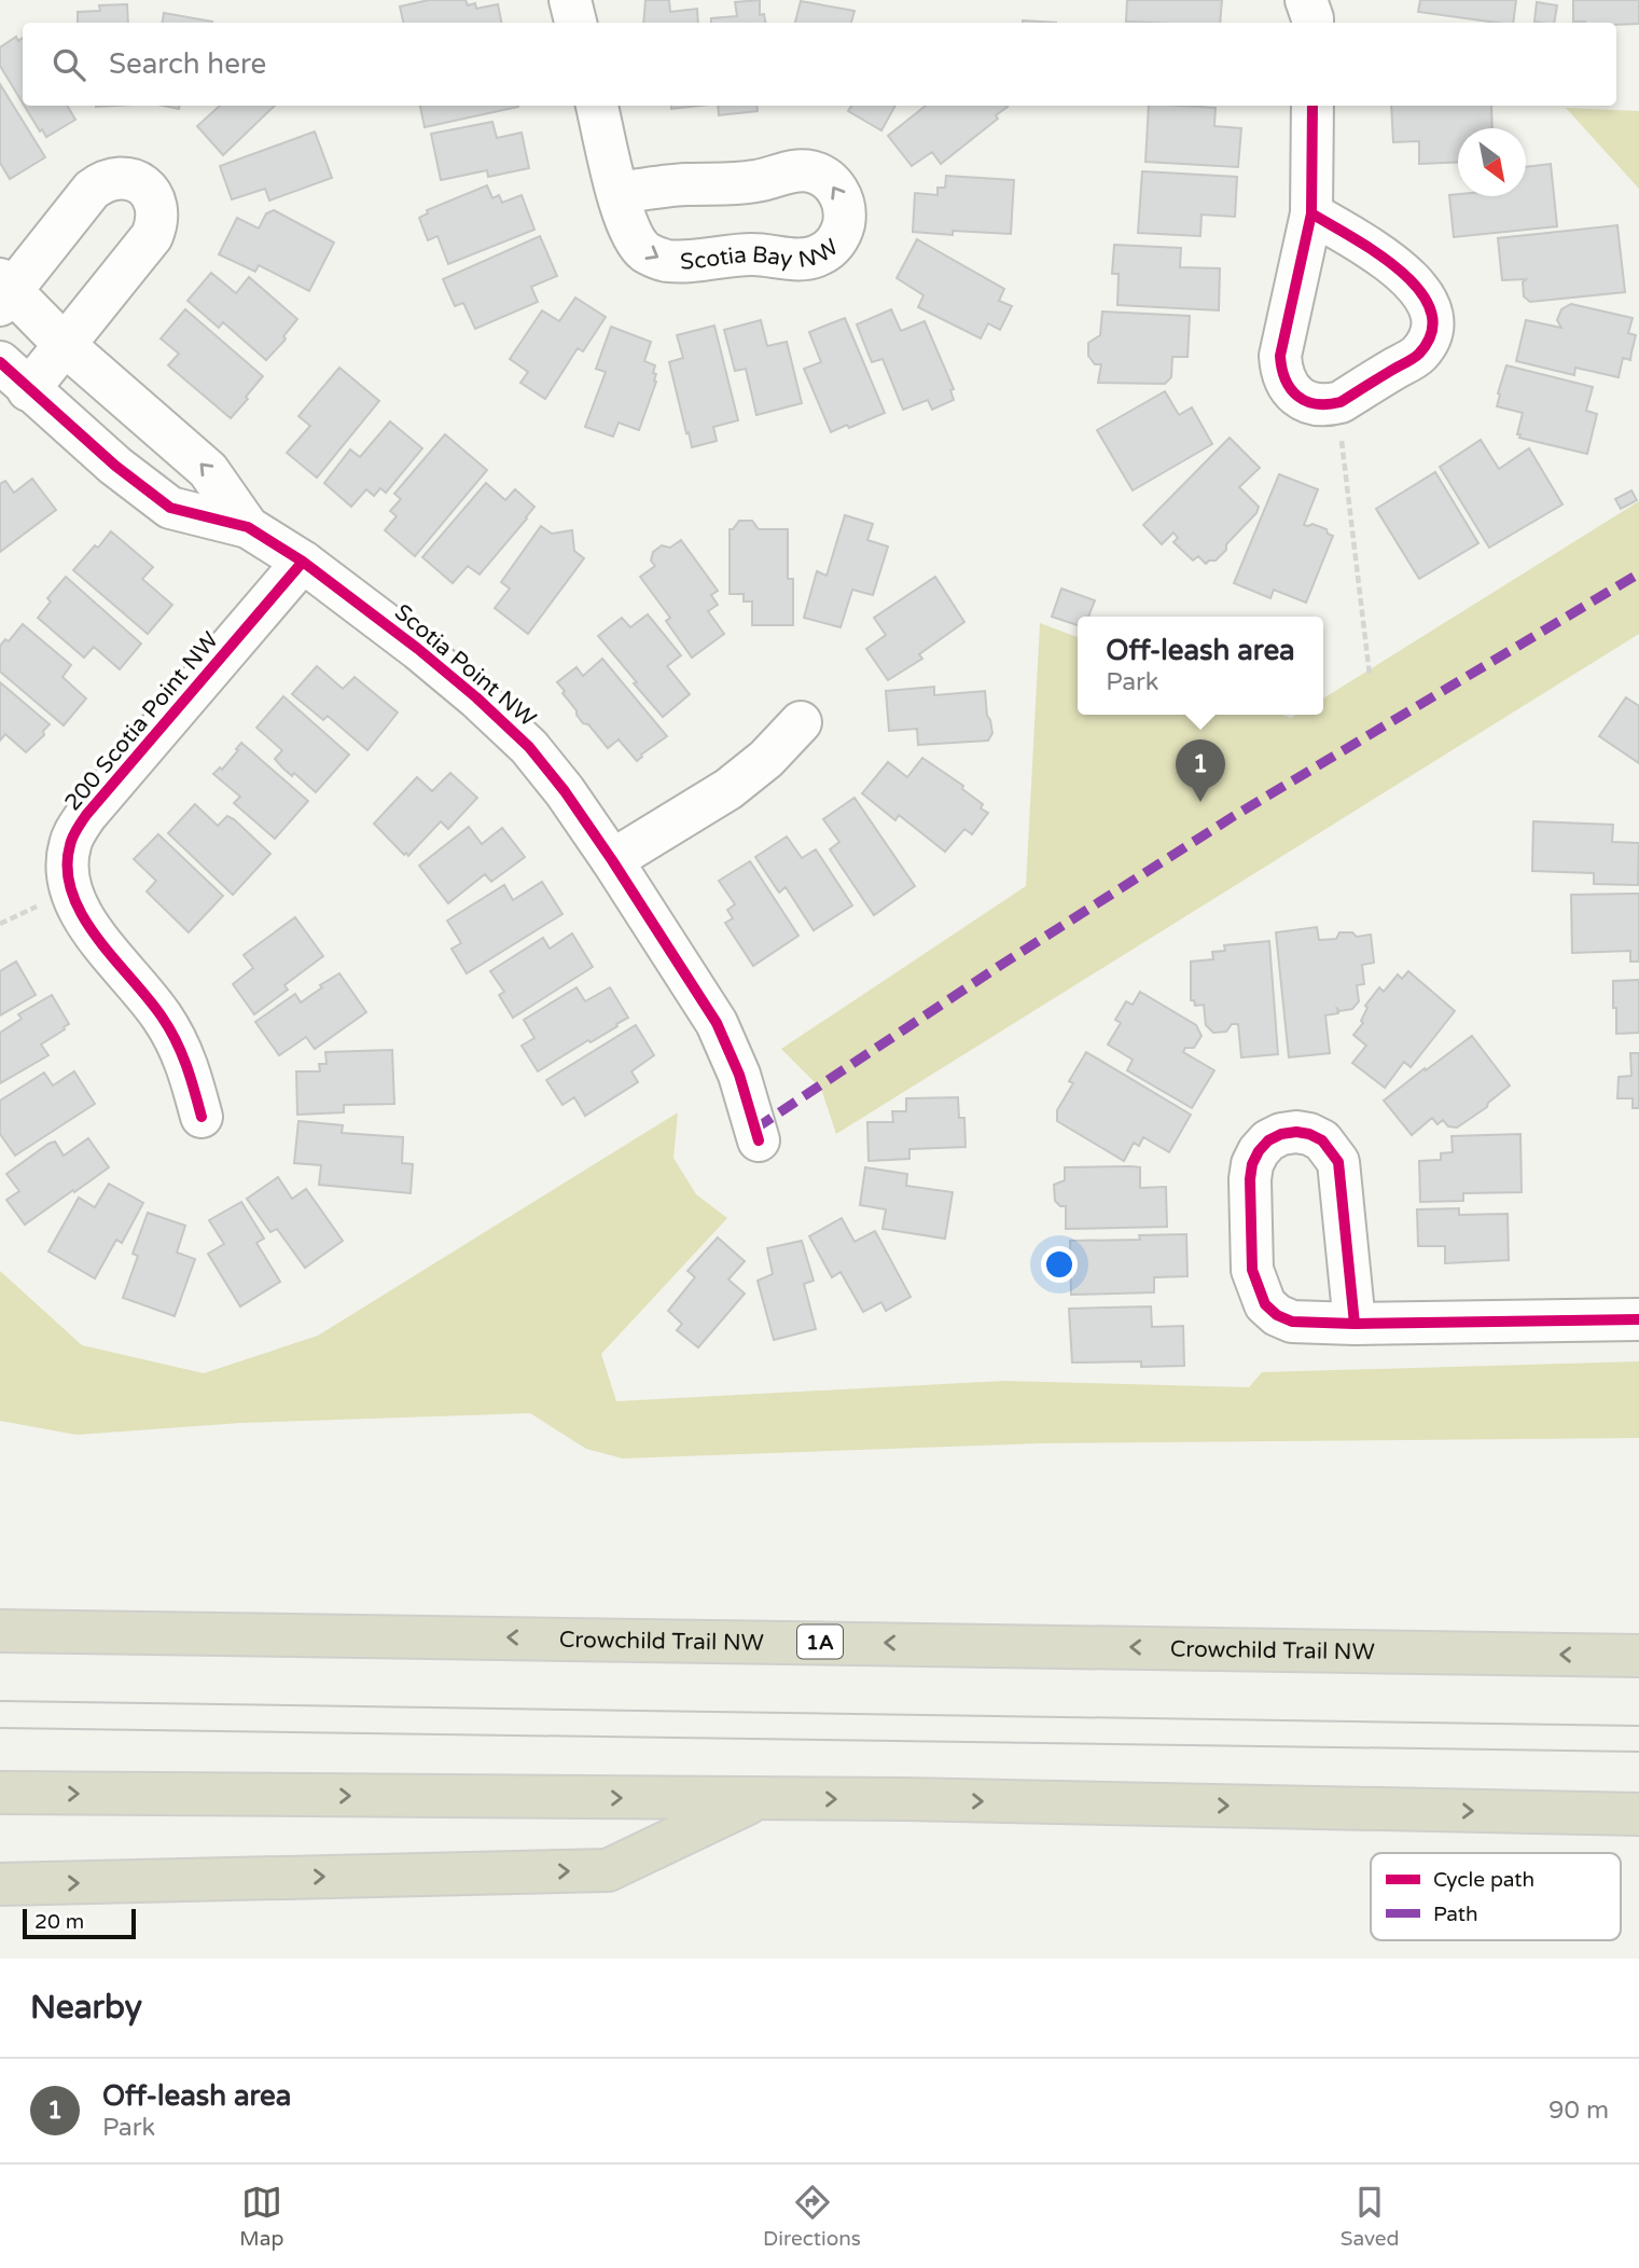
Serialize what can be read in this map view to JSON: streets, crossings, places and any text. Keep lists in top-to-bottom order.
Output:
{
  "streets": {
    "highway": ["Crowchild Trail NW", "1A"],
    "street": ["Scotia Bay NW", "Scotia Point NW", "200 Scotia Point NW"]
  },
  "crossings": [
    ["Scotia Point NW", "200 Scotia Point NW"]
  ],
  "legend": ["Cycle path", "Path"],
  "scale_bar": "20 m",
  "north": "bottom right",
  "page": {
    "search": "Search here",
    "popup": ["Off-leash area", "Park"],
    "pins": "1",
    "scale": "20 m",
    "heading": "Nearby",
    "list": [
      {
        "mark": "1",
        "name": "Off-leash area",
        "note": "Park",
        "value": "90 m"
      }
    ],
    "nav": ["Map", "Directions", "Saved"]
  }
}
